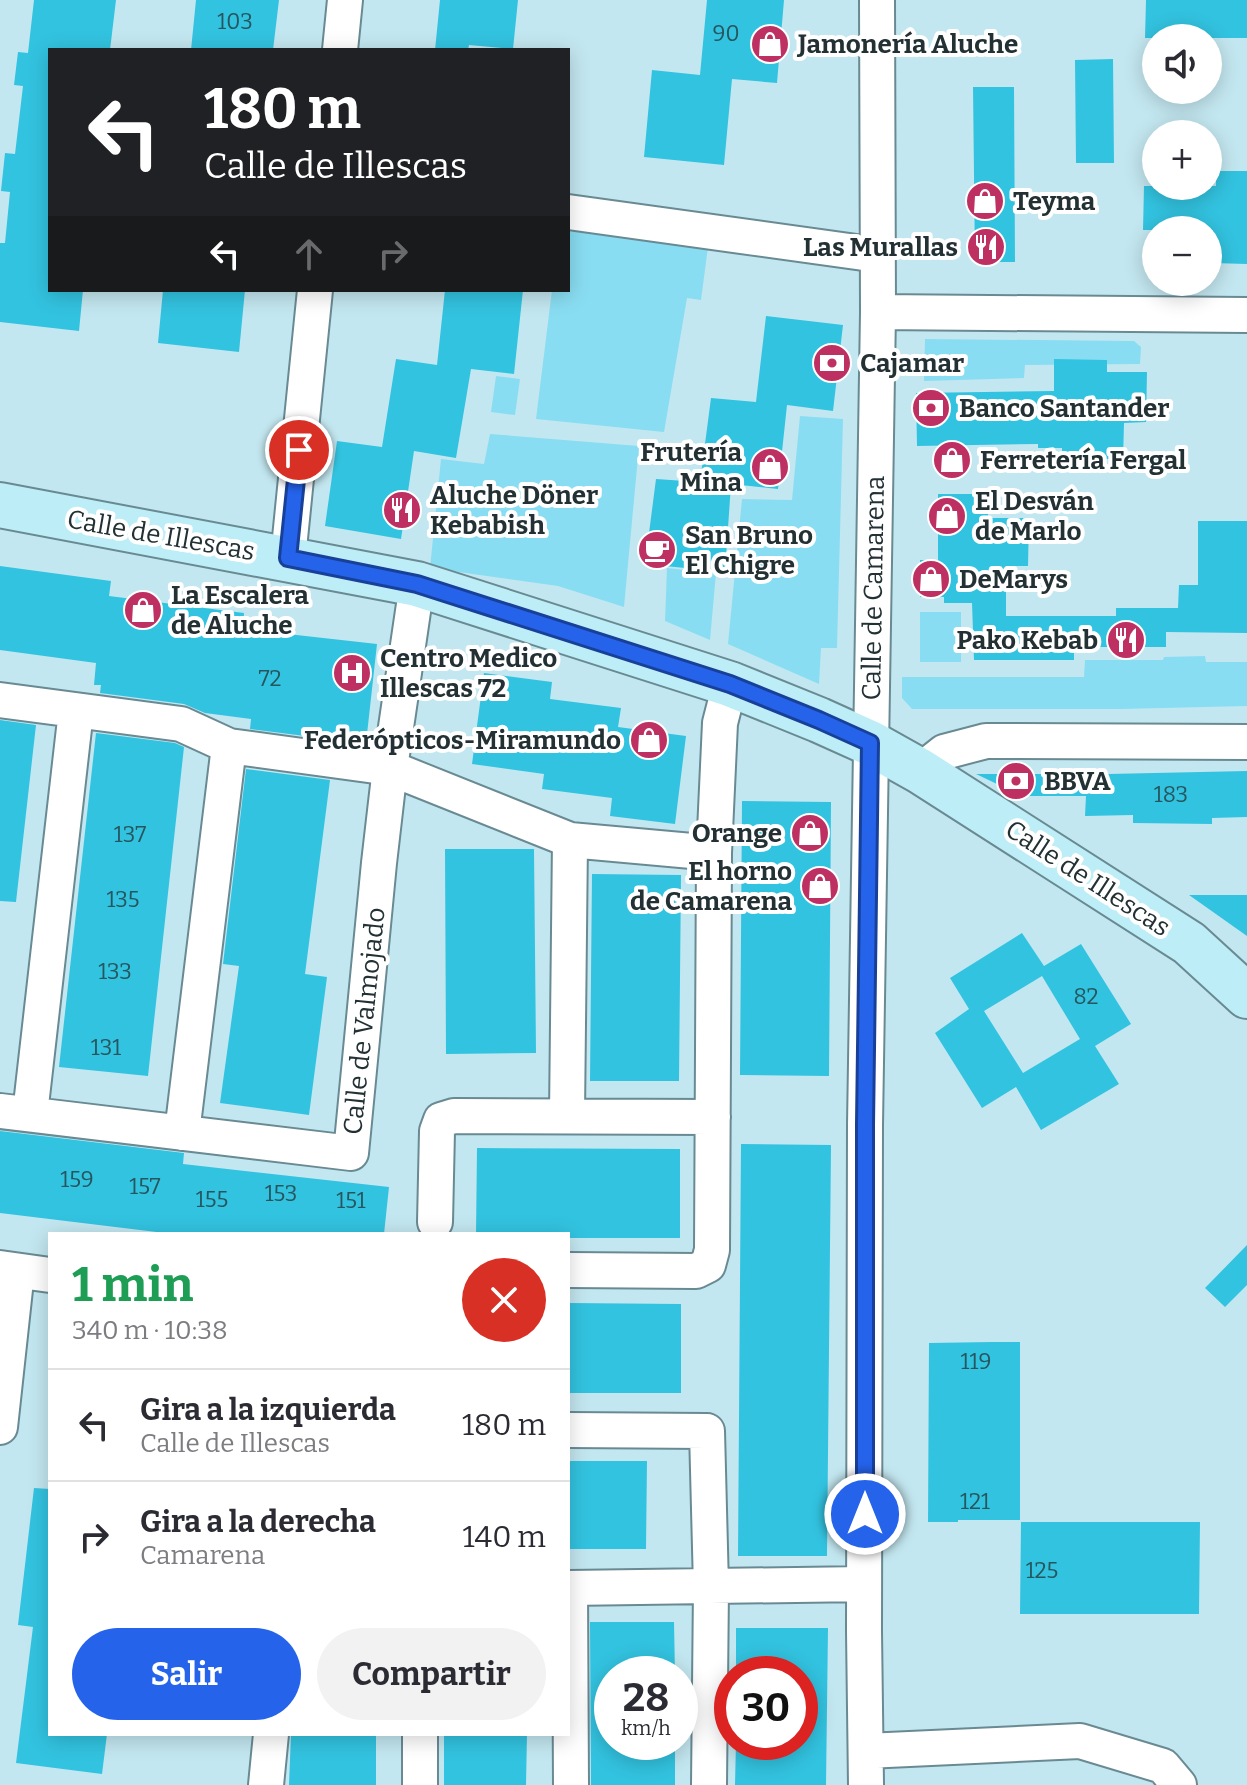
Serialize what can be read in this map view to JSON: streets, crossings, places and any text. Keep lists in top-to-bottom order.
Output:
{
  "streets": {
    "street": ["Calle de Illescas", "Calle de Camarena", "Calle de Valmojado"]
  },
  "crossings": [
    ["Calle de Illescas", "Calle de Camarena"]
  ],
  "places": {
    "shop": [
      "Jamonería Aluche",
      "Teyma",
      "Ferretería Fergal",
      "Frutería Mina",
      "El Desván de Marlo",
      "DeMarys",
      "La Escalera de Aluche",
      "Federópticos-Miramundo",
      "Orange",
      "El horno de Camarena"
    ],
    "restaurant": ["Las Murallas", "Aluche Döner Kebabish", "Pako Kebab"],
    "bank": ["Cajamar", "Banco Santander", "BBVA"],
    "cafe": ["San Bruno El Chigre"],
    "hospital": ["Centro Medico Illescas 72"]
  },
  "house_numbers": [
    "103",
    "90",
    "72",
    "183",
    "137",
    "135",
    "133",
    "82",
    "131",
    "159",
    "157",
    "153",
    "155",
    "151",
    "119",
    "121",
    "125"
  ],
  "page": {
    "map_buttons": ["+", "−"],
    "turn": ["180 m", "Calle de Illescas"],
    "heading": ["1 min", "340 m · 10:38"],
    "list": [
      {
        "name": "Gira a la izquierda",
        "note": "Calle de Illescas",
        "value": "180 m"
      },
      {
        "name": "Gira a la derecha",
        "note": "Camarena",
        "value": "140 m"
      }
    ],
    "buttons": ["Salir", "Compartir"],
    "speed": "28 km/h",
    "limit": "30"
  }
}
